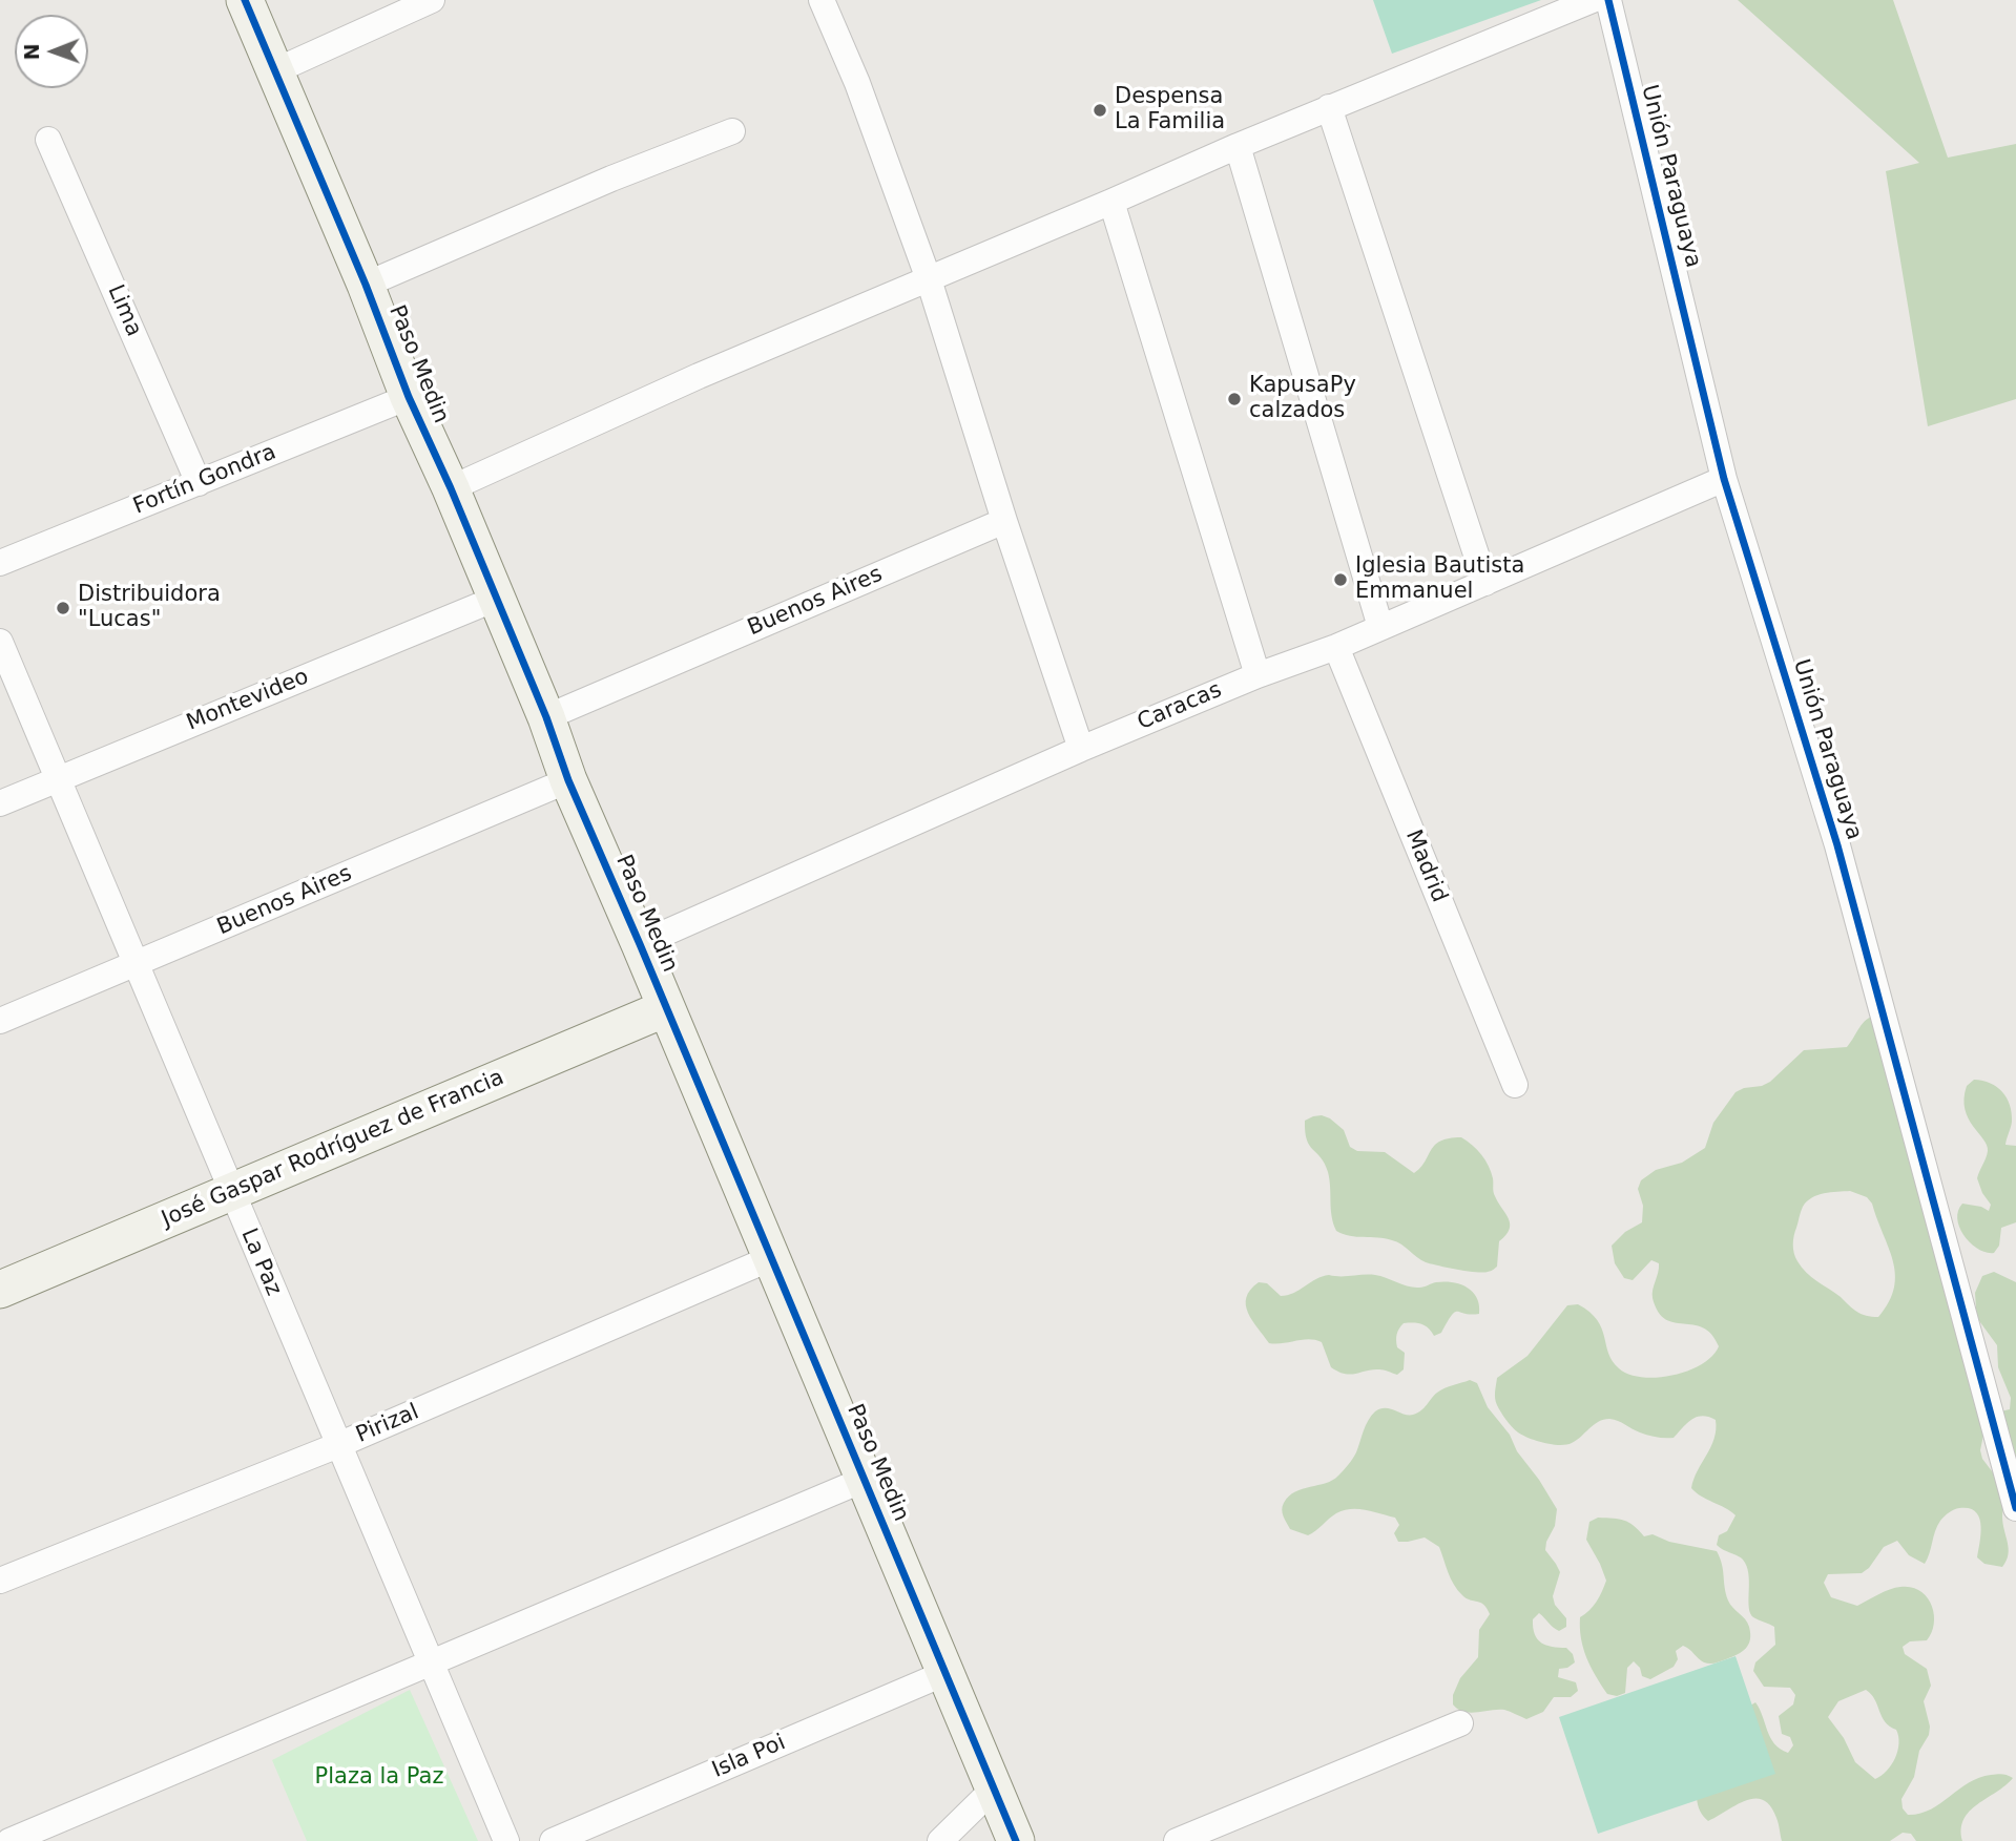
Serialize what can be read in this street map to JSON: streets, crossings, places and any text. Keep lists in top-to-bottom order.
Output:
{
  "streets": {
    "street": [
      "Unión Paraguaya",
      "Lima",
      "Paso Medin",
      "Fortín Gondra",
      "Buenos Aires",
      "Montevideo",
      "Caracas",
      "Madrid",
      "José Gaspar Rodríguez de Francia",
      "La Paz",
      "Pirizal",
      "Isla Poi"
    ]
  },
  "crossings": [
    ["Unión Paraguaya", "Caracas"],
    ["Lima", "Fortín Gondra"],
    ["Paso Medin", "Fortín Gondra"],
    ["Paso Medin", "Buenos Aires"],
    ["Paso Medin", "Montevideo"],
    ["Paso Medin", "Caracas"],
    ["Paso Medin", "José Gaspar Rodríguez de Francia"],
    ["Paso Medin", "Pirizal"],
    ["Paso Medin", "Isla Poi"],
    ["Buenos Aires", "La Paz"],
    ["Montevideo", "La Paz"],
    ["Caracas", "Madrid"],
    ["José Gaspar Rodríguez de Francia", "La Paz"],
    ["La Paz", "Pirizal"]
  ],
  "parks": ["Plaza la Paz"],
  "places": [
    "Despensa La Familia",
    "KapusaPy calzados",
    "Iglesia Bautista Emmanuel",
    "Distribuidora \"Lucas\""
  ],
  "north": "left"
}
